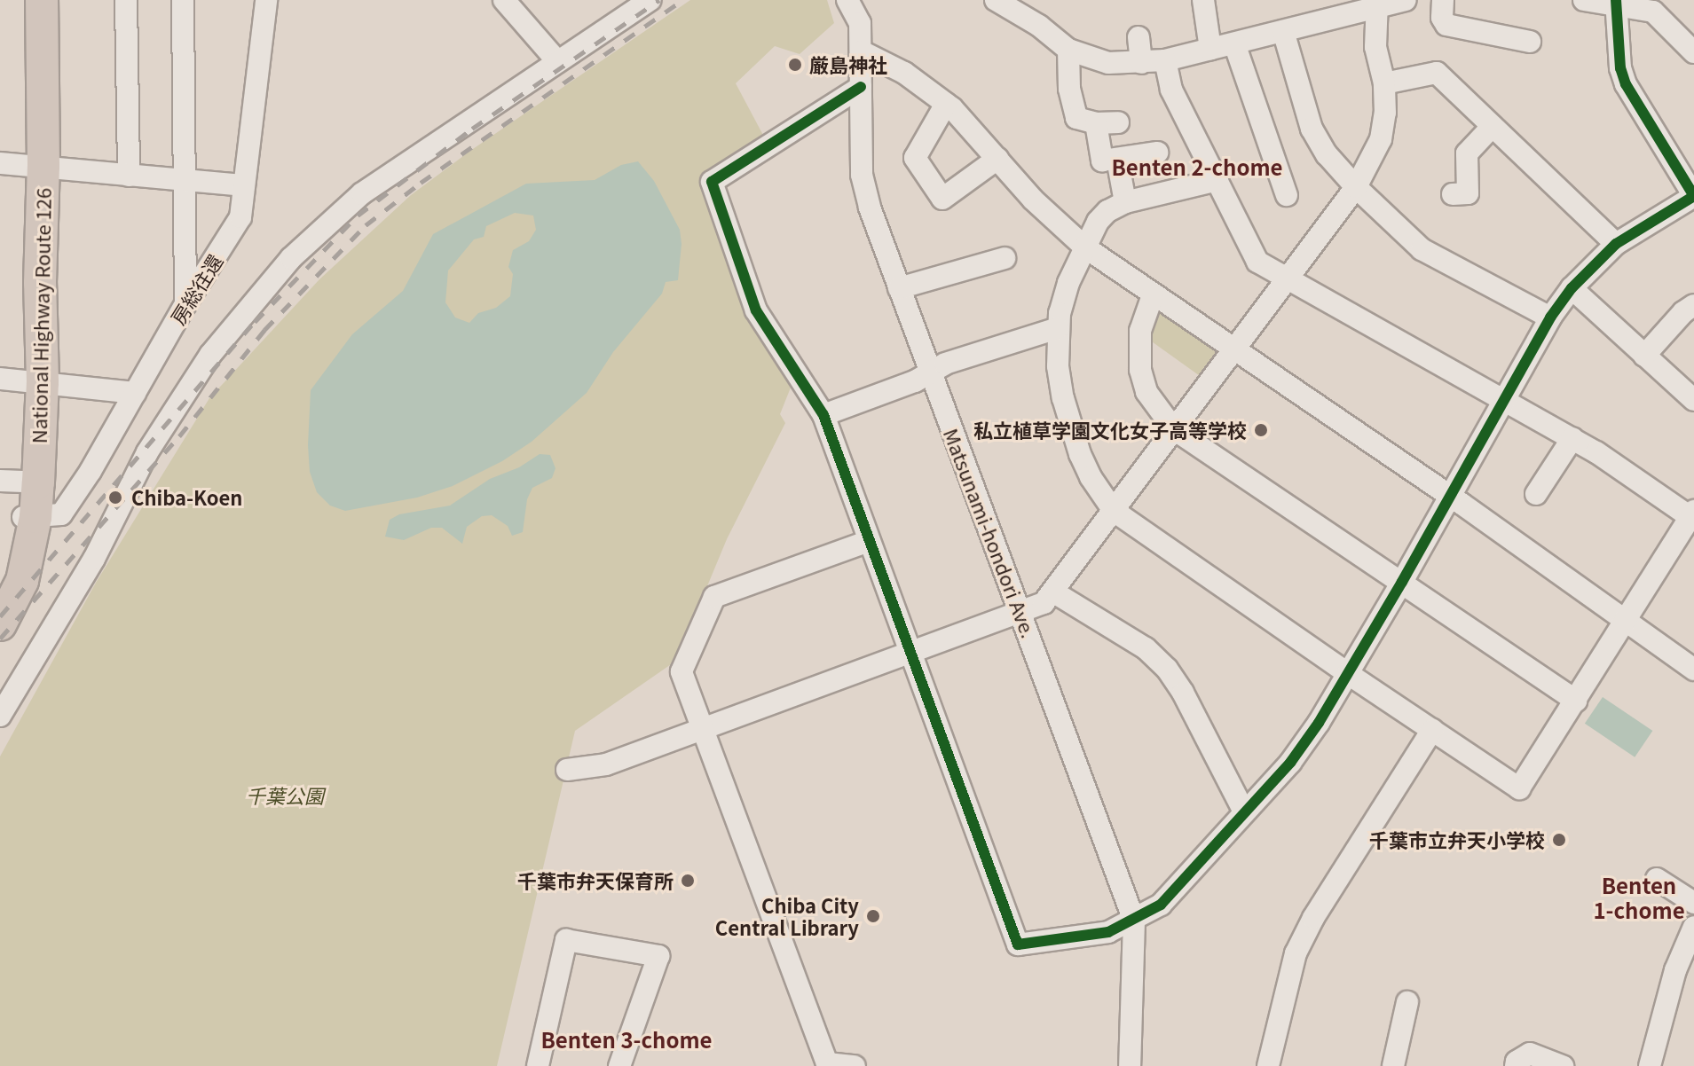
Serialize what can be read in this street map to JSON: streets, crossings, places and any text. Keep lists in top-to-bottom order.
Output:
{
  "streets": {
    "highway": ["National Highway Route 126"],
    "street": ["房総往還", "Matsunami-hondori Ave."]
  },
  "crossings": [
    ["房総往還", "National Highway Route 126"]
  ],
  "districts": ["Benten 2-chome", "Benten 1-chome", "Benten 3-chome"],
  "parks": ["千葉公園"],
  "places": [
    "厳島神社",
    "私立植草学園文化女子高等学校",
    "Chiba-Koen",
    "千葉市立弁天小学校",
    "千葉市弁天保育所",
    "Chiba City Central Library"
  ]
}
